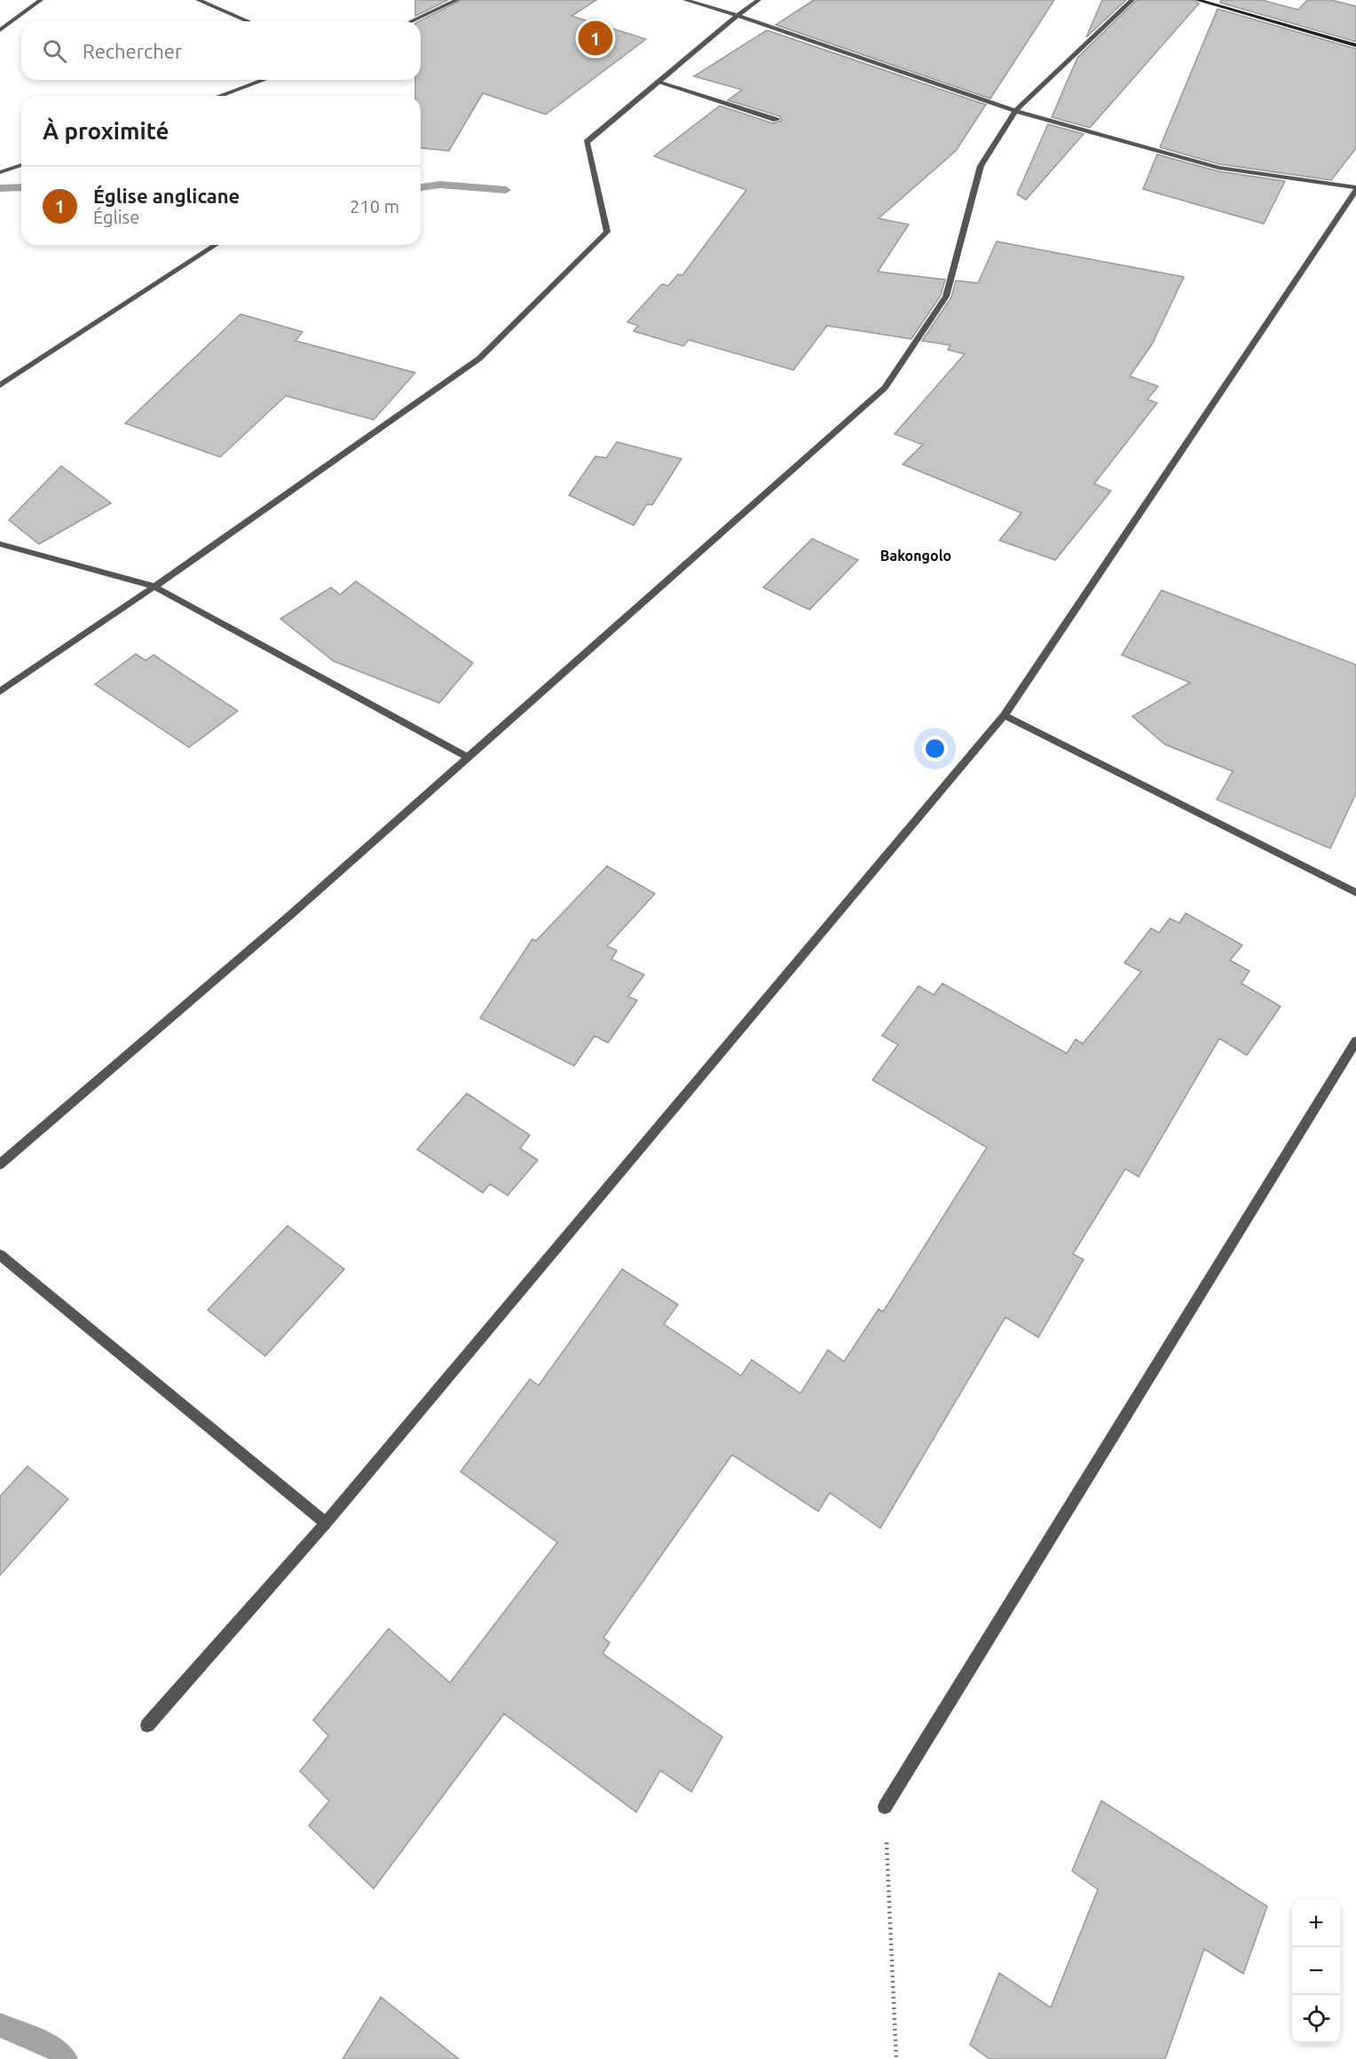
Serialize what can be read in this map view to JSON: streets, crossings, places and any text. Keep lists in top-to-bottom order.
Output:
{
  "districts": ["Bakongolo"],
  "page": {
    "pins": "1",
    "search": "Rechercher",
    "heading": "À proximité",
    "list": [
      {
        "mark": "1",
        "name": "Église anglicane",
        "note": "Église",
        "value": "210 m"
      }
    ],
    "map_buttons": ["+", "−"]
  }
}
